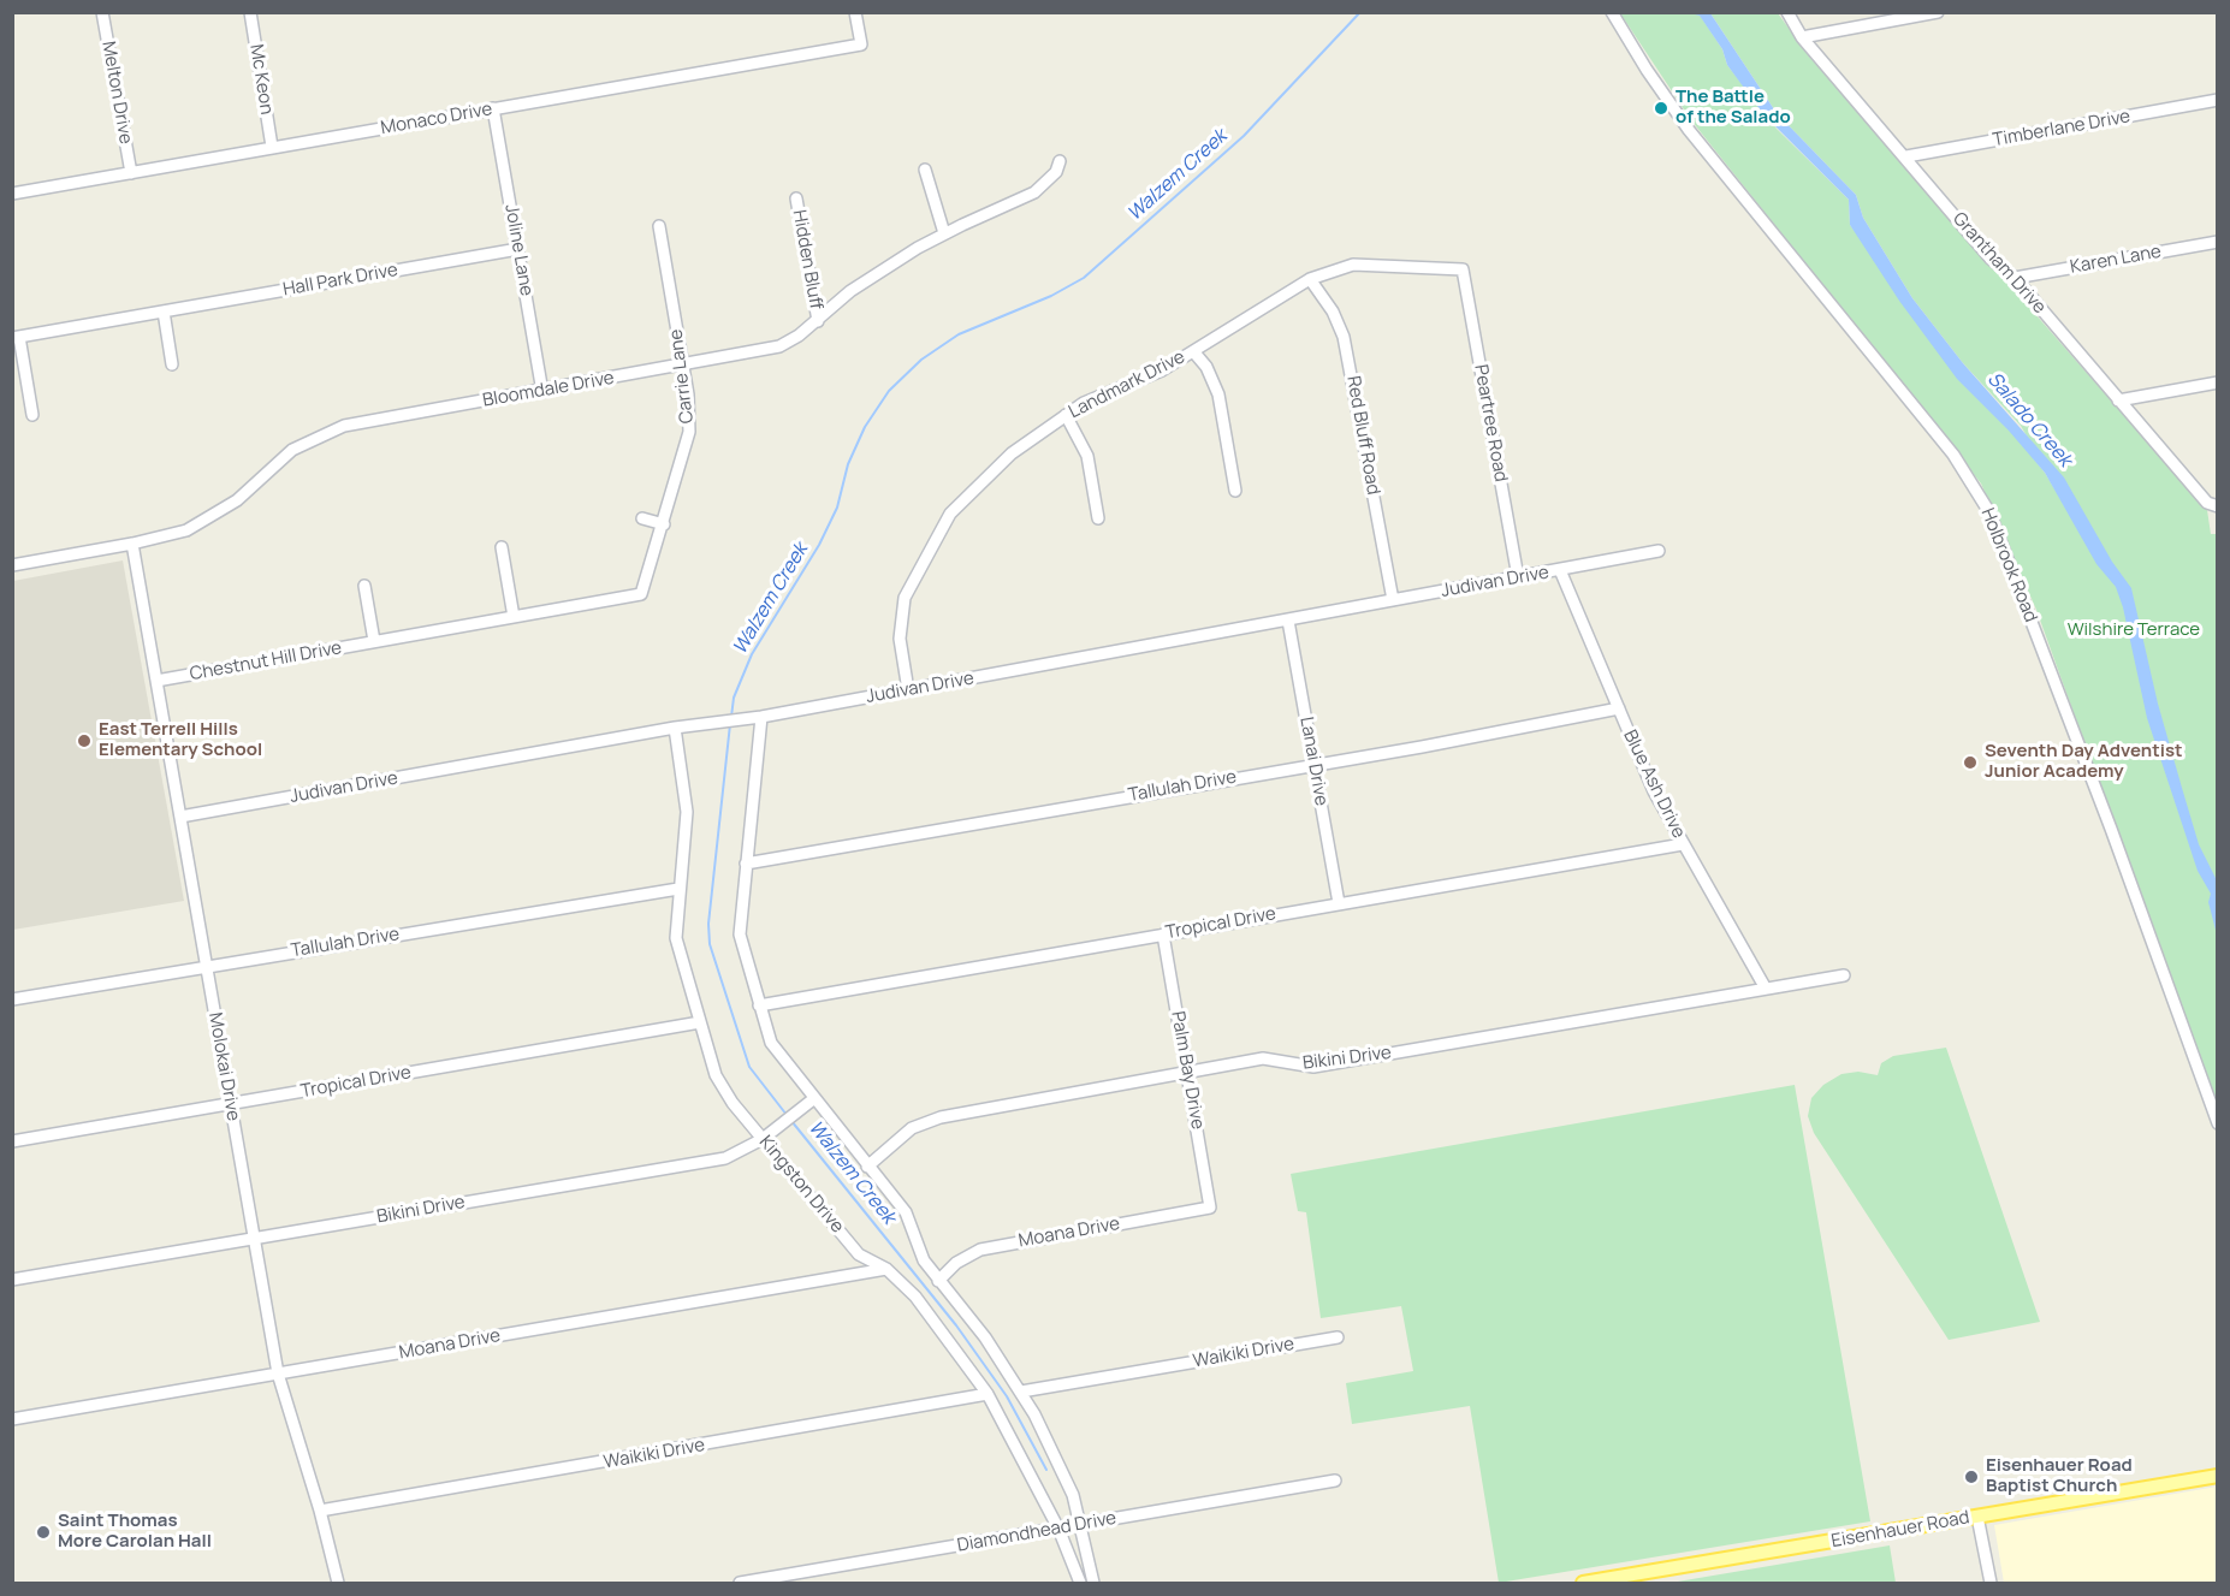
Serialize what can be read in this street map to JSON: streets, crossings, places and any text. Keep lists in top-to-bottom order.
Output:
{
  "streets": {
    "main road": ["Eisenhauer Road"],
    "street": [
      "Mc Keon",
      "Melton Drive",
      "Monaco Drive",
      "Timberlane Drive",
      "Joline Lane",
      "Hidden Bluff",
      "Karen Lane",
      "Grantham Drive",
      "Hall Park Drive",
      "Carrie Lane",
      "Landmark Drive",
      "Bloomdale Drive",
      "Peartree Road",
      "Red Bluff Road",
      "Holbrook Road",
      "Judivan Drive",
      "Chestnut Hill Drive",
      "Lanai Drive",
      "Blue Ash Drive",
      "Tallulah Drive",
      "Tropical Drive",
      "Bikini Drive",
      "Molokai Drive",
      "Palm Bay Drive",
      "Kingston Drive",
      "Moana Drive",
      "Waikiki Drive",
      "Diamondhead Drive"
    ]
  },
  "crossings": [
    ["Mc Keon", "Monaco Drive"],
    ["Melton Drive", "Monaco Drive"],
    ["Monaco Drive", "Joline Lane"],
    ["Timberlane Drive", "Grantham Drive"],
    ["Joline Lane", "Hall Park Drive"],
    ["Joline Lane", "Bloomdale Drive"],
    ["Hidden Bluff", "Bloomdale Drive"],
    ["Karen Lane", "Grantham Drive"],
    ["Carrie Lane", "Bloomdale Drive"],
    ["Carrie Lane", "Chestnut Hill Drive"],
    ["Landmark Drive", "Peartree Road"],
    ["Landmark Drive", "Red Bluff Road"],
    ["Landmark Drive", "Judivan Drive"],
    ["Bloomdale Drive", "Molokai Drive"],
    ["Peartree Road", "Judivan Drive"],
    ["Red Bluff Road", "Judivan Drive"],
    ["Judivan Drive", "Lanai Drive"],
    ["Judivan Drive", "Blue Ash Drive"],
    ["Judivan Drive", "Molokai Drive"],
    ["Judivan Drive", "Kingston Drive"],
    ["Chestnut Hill Drive", "Molokai Drive"],
    ["Lanai Drive", "Tallulah Drive"],
    ["Lanai Drive", "Tropical Drive"],
    ["Blue Ash Drive", "Tallulah Drive"],
    ["Blue Ash Drive", "Tropical Drive"],
    ["Blue Ash Drive", "Bikini Drive"],
    ["Tallulah Drive", "Molokai Drive"],
    ["Tallulah Drive", "Kingston Drive"],
    ["Tropical Drive", "Molokai Drive"],
    ["Tropical Drive", "Palm Bay Drive"],
    ["Tropical Drive", "Kingston Drive"],
    ["Bikini Drive", "Molokai Drive"],
    ["Bikini Drive", "Palm Bay Drive"],
    ["Bikini Drive", "Kingston Drive"],
    ["Molokai Drive", "Moana Drive"],
    ["Molokai Drive", "Waikiki Drive"],
    ["Palm Bay Drive", "Moana Drive"],
    ["Kingston Drive", "Moana Drive"],
    ["Kingston Drive", "Waikiki Drive"],
    ["Kingston Drive", "Diamondhead Drive"]
  ],
  "water": ["Walzem Creek", "Salado Creek"],
  "parks": ["Wilshire Terrace"],
  "places": [
    "The Battle of the Salado",
    "East Terrell Hills Elementary School",
    "Seventh Day Adventist Junior Academy",
    "Eisenhauer Road Baptist Church",
    "Saint Thomas More Carolan Hall"
  ]
}
